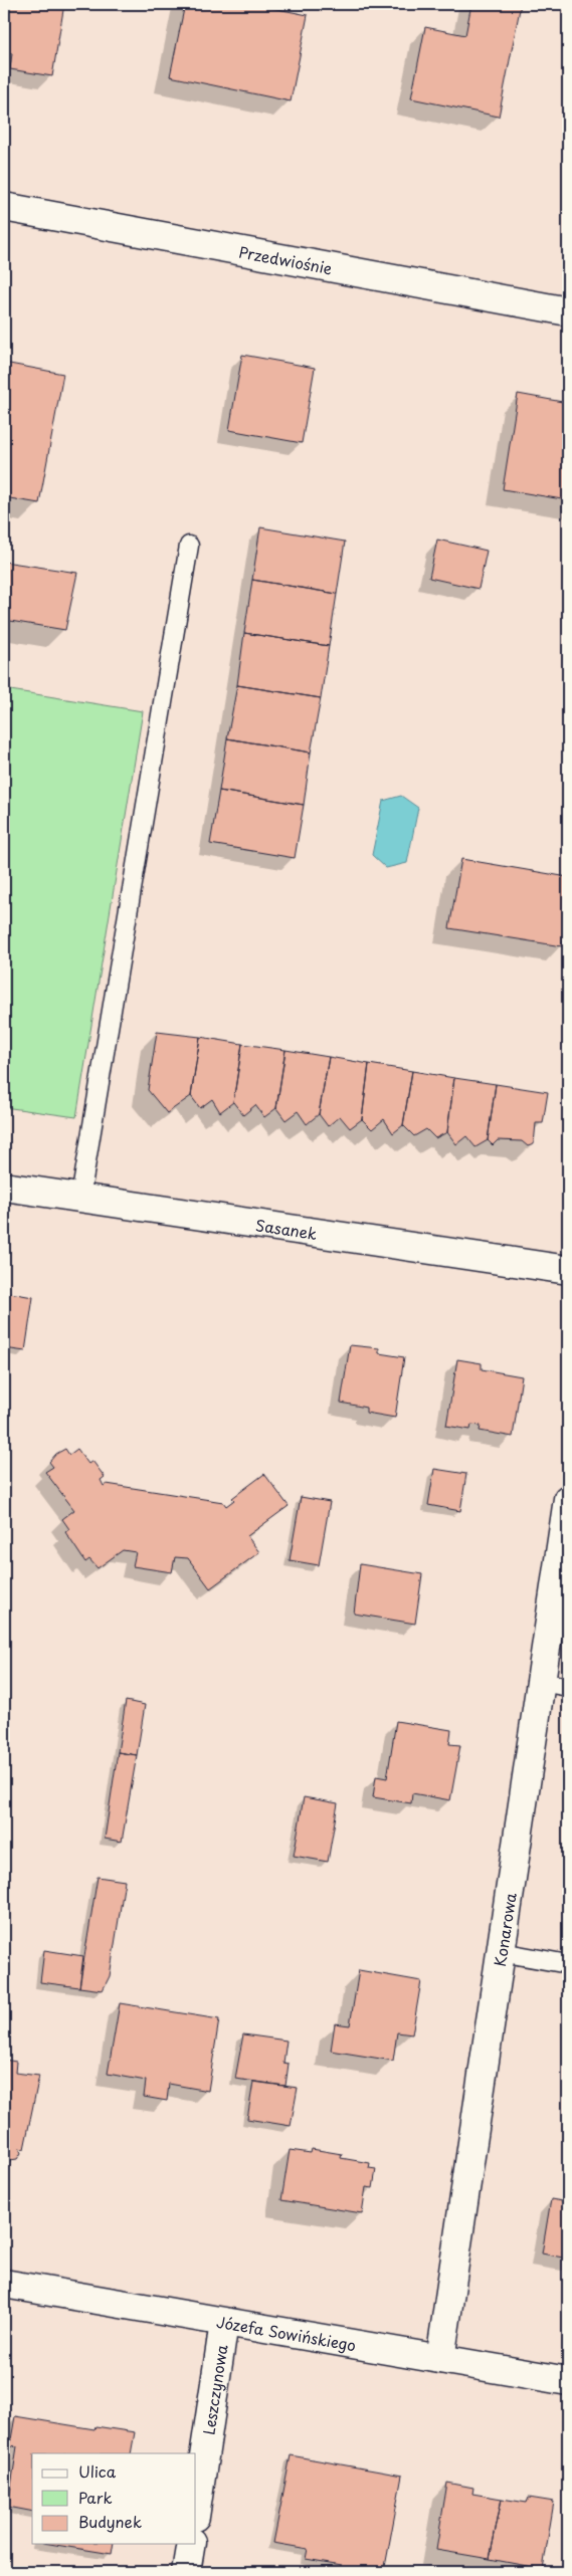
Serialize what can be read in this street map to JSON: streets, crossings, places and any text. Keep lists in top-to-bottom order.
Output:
{
  "streets": {
    "street": [
      "Przedwiośnie",
      "Sasanek",
      "Konarowa",
      "Józefa Sowińskiego",
      "Leszczynowa"
    ]
  },
  "crossings": [
    ["Konarowa", "Józefa Sowińskiego"],
    ["Józefa Sowińskiego", "Leszczynowa"]
  ],
  "legend": ["Ulica", "Park", "Budynek"]
}
